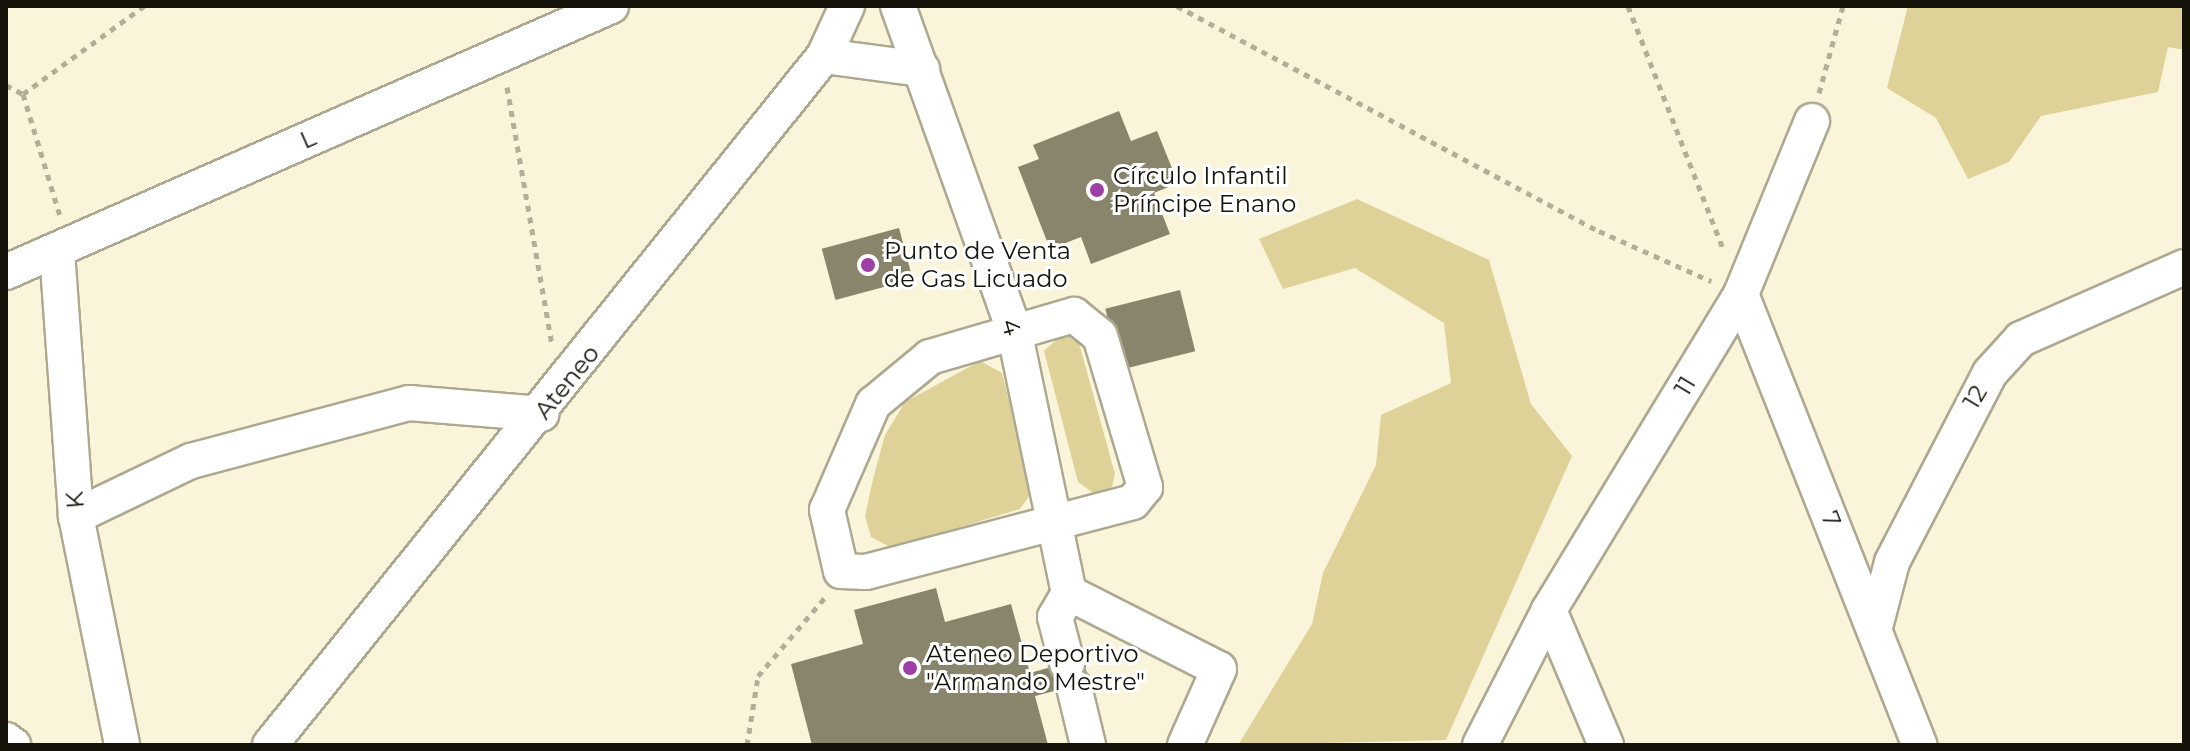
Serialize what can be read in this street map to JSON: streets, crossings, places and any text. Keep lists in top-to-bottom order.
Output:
{
  "streets": {
    "street": [
      "L",
      "4",
      "Ateneo",
      "11",
      "12",
      "K",
      "7"
    ]
  },
  "crossings": [
    ["L", "K"],
    ["11", "7"],
    ["12", "7"]
  ],
  "places": ["Círculo Infantil Príncipe Enano", "Punto de Venta de Gas Licuado", "Ateneo Deportivo \"Armando Mestre\""]
}
